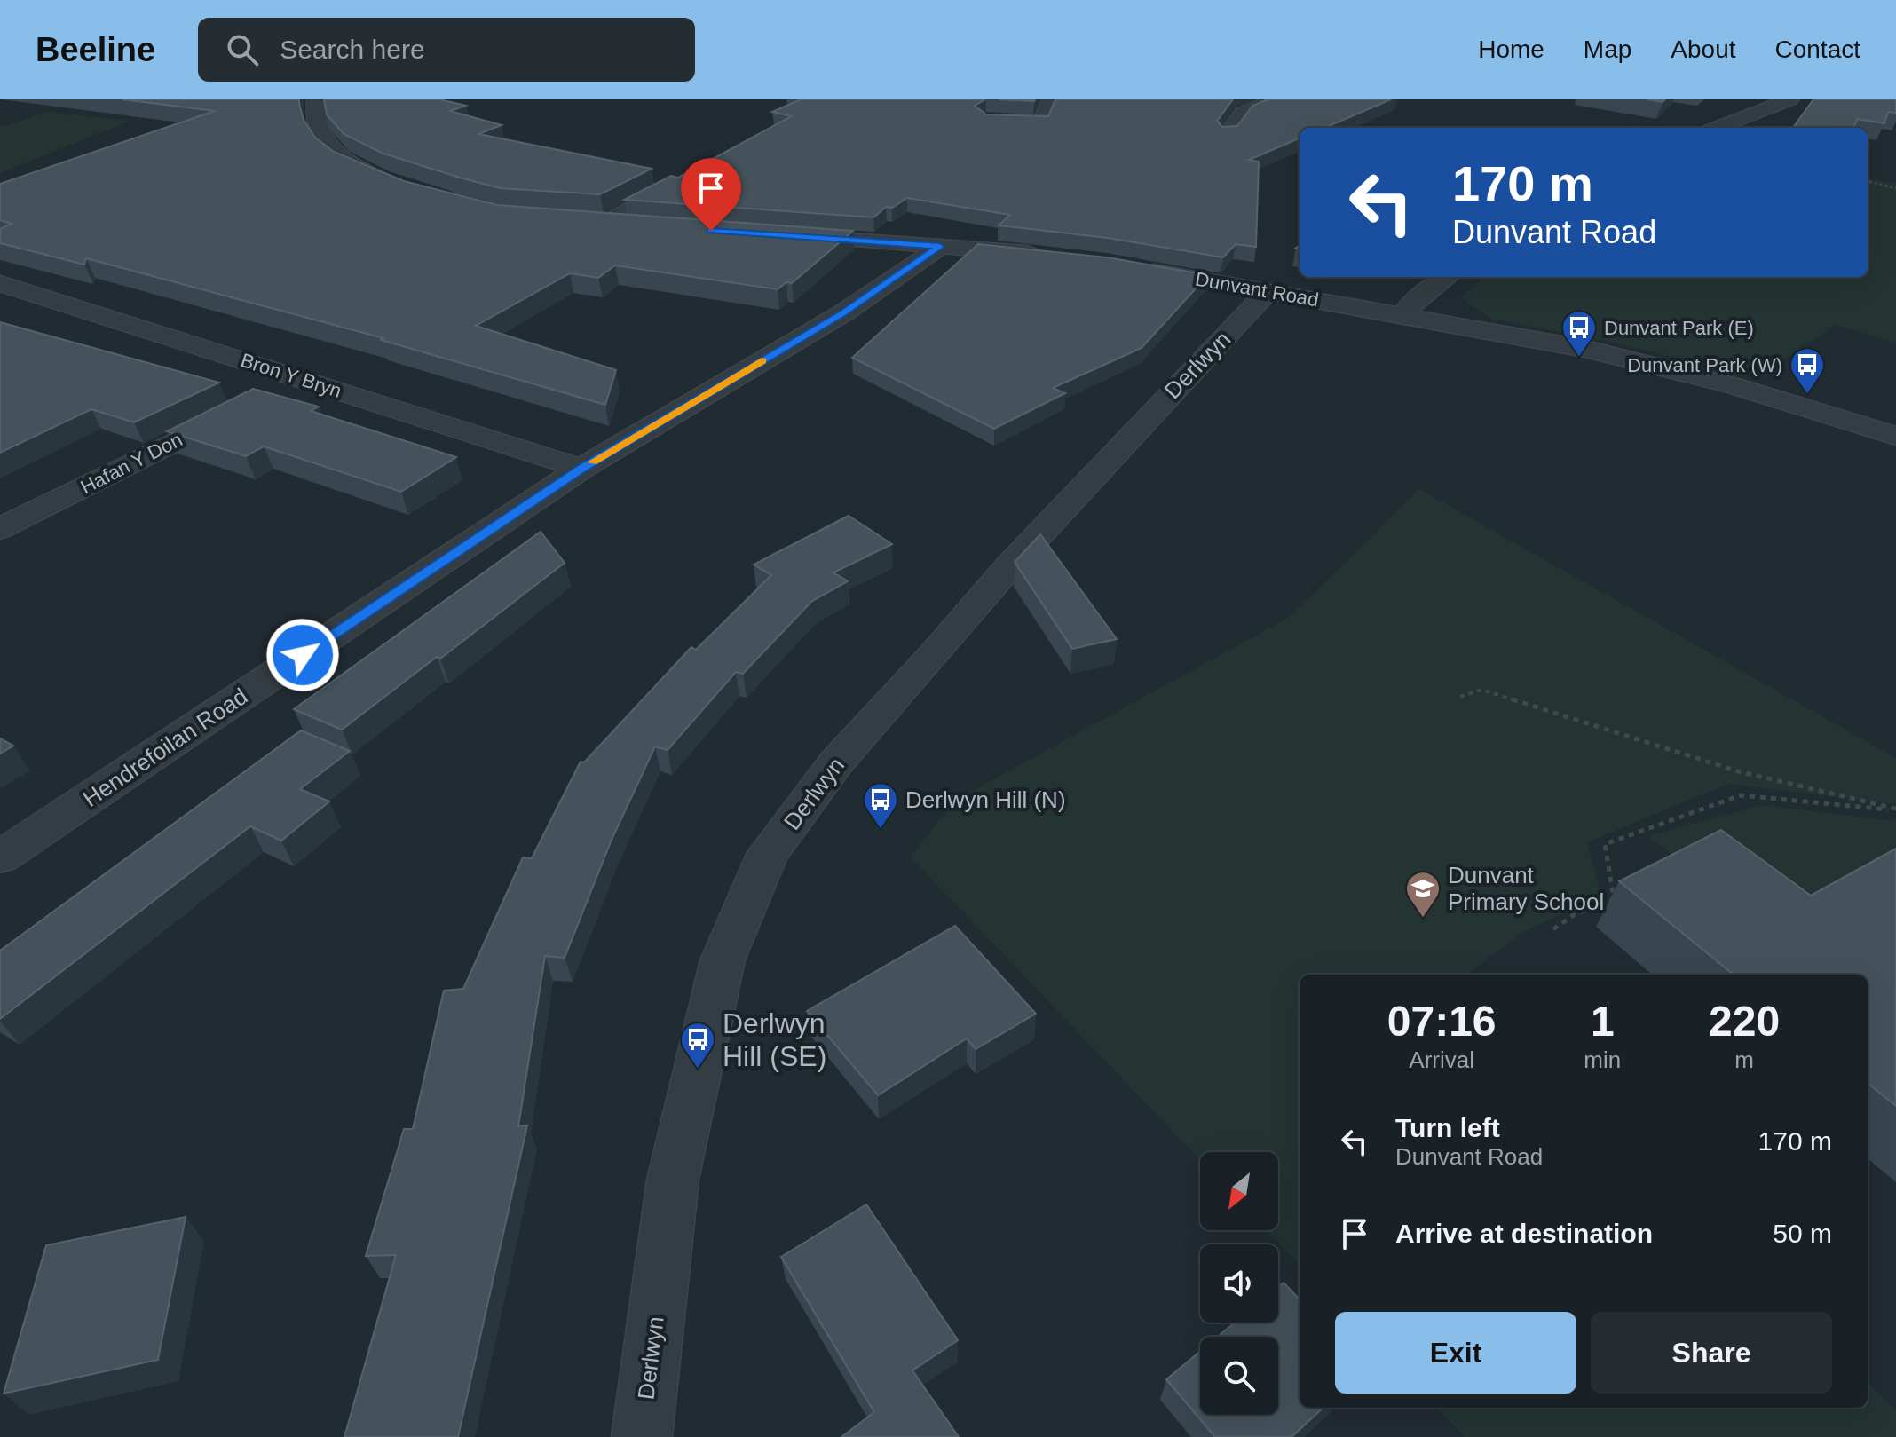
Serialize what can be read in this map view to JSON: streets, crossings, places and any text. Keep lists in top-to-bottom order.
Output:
{
  "streets": {
    "street": [
      "Dunvant Road",
      "Derlwyn",
      "Bron Y Bryn",
      "Hafan Y Don",
      "Hendrefoilan Road"
    ]
  },
  "crossings": [
    ["Dunvant Road", "Derlwyn"],
    ["Bron Y Bryn", "Hafan Y Don"],
    ["Bron Y Bryn", "Hendrefoilan Road"]
  ],
  "places": {
    "bus stop": [
      "Dunvant Park (E)",
      "Dunvant Park (W)",
      "Derlwyn Hill (N)",
      "Derlwyn Hill (SE)"
    ],
    "school or university": ["Dunvant Primary School"]
  },
  "north": "bottom left",
  "page": {
    "header": "Beeline",
    "search": "Search here",
    "nav": [
      "Home",
      "Map",
      "About",
      "Contact"
    ],
    "turn": ["170 m", "Dunvant Road"],
    "eta": [
      "07:16",
      "Arrival",
      "1",
      "min",
      "220",
      "m"
    ],
    "list": [
      {
        "name": "Turn left",
        "note": "Dunvant Road",
        "value": "170 m"
      },
      {
        "name": "Arrive at destination",
        "value": "50 m"
      }
    ],
    "buttons": ["Exit", "Share"]
  }
}
